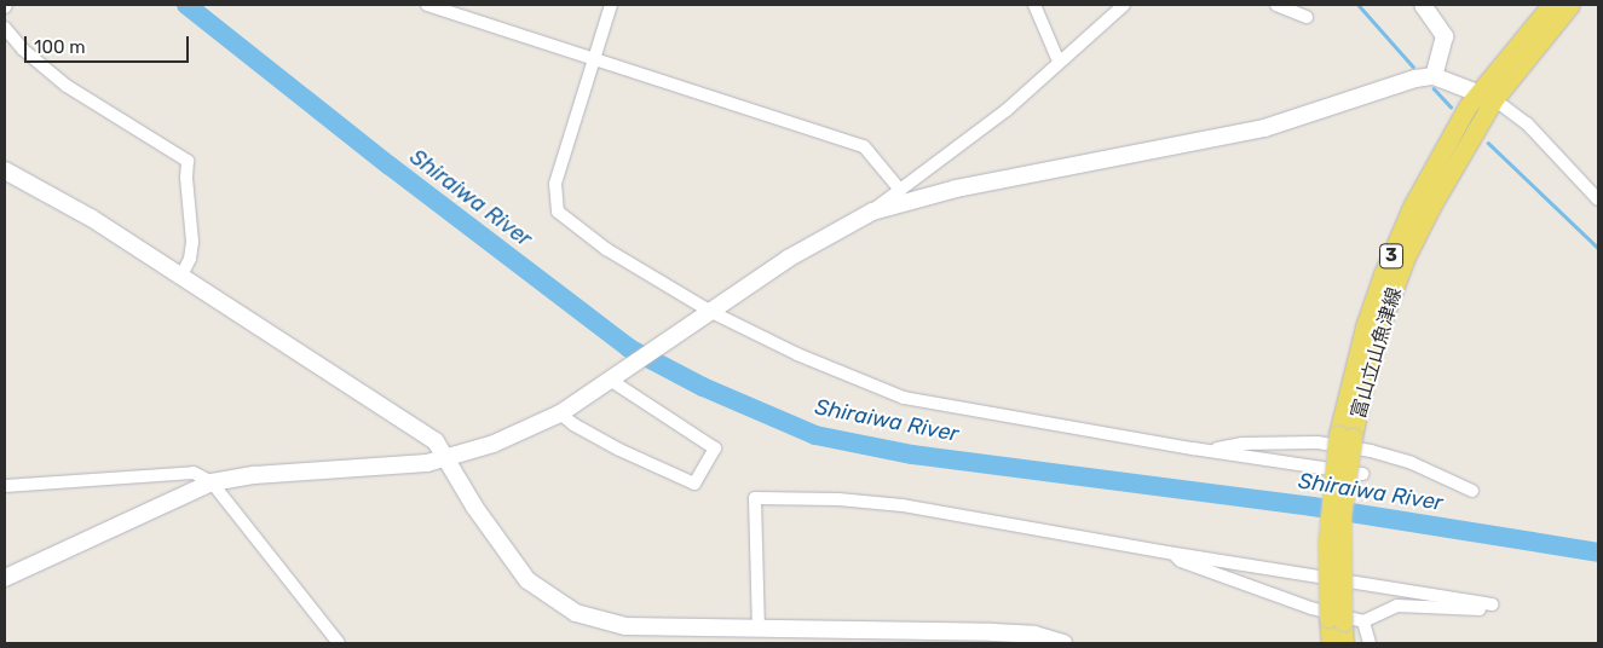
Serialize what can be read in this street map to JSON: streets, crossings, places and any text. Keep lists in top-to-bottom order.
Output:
{
  "streets": {
    "main road": ["3", "富山立山魚津線"]
  },
  "water": ["Shiraiwa River"],
  "scale_bar": "100 m"
}
